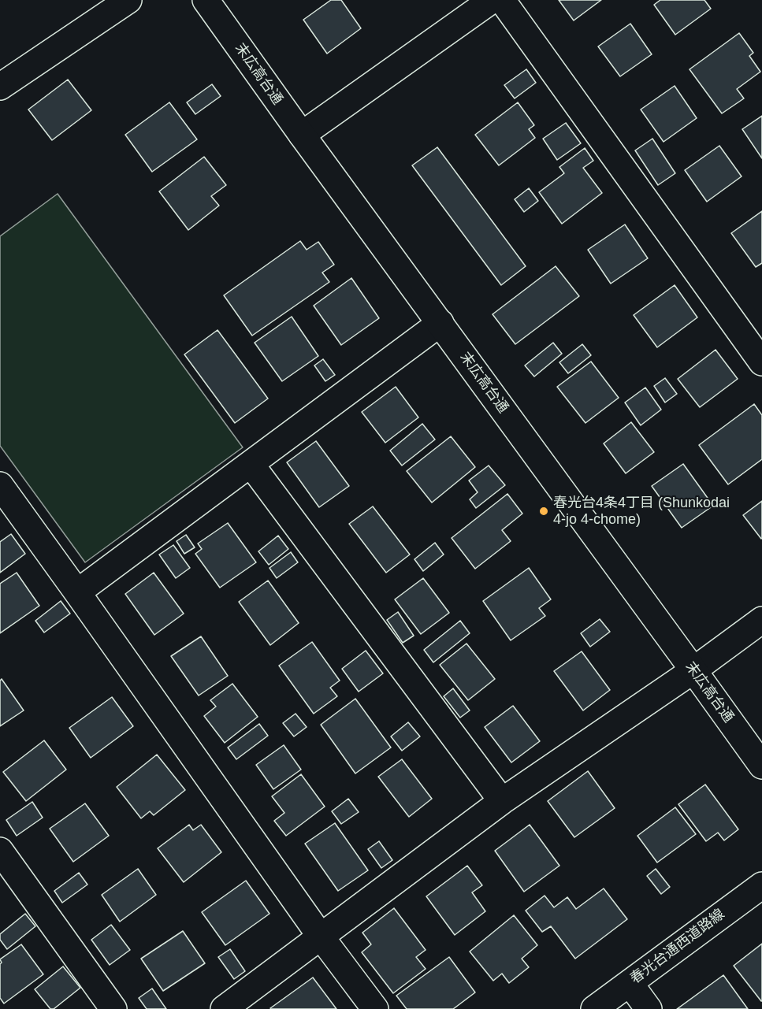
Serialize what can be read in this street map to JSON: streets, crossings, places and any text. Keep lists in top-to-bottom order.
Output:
{
  "streets": {
    "street": ["末広高台通", "春光台通西道路線"]
  },
  "places": ["春光台4条4丁目 (Shunkodai 4-jo 4-chome)"]
}
